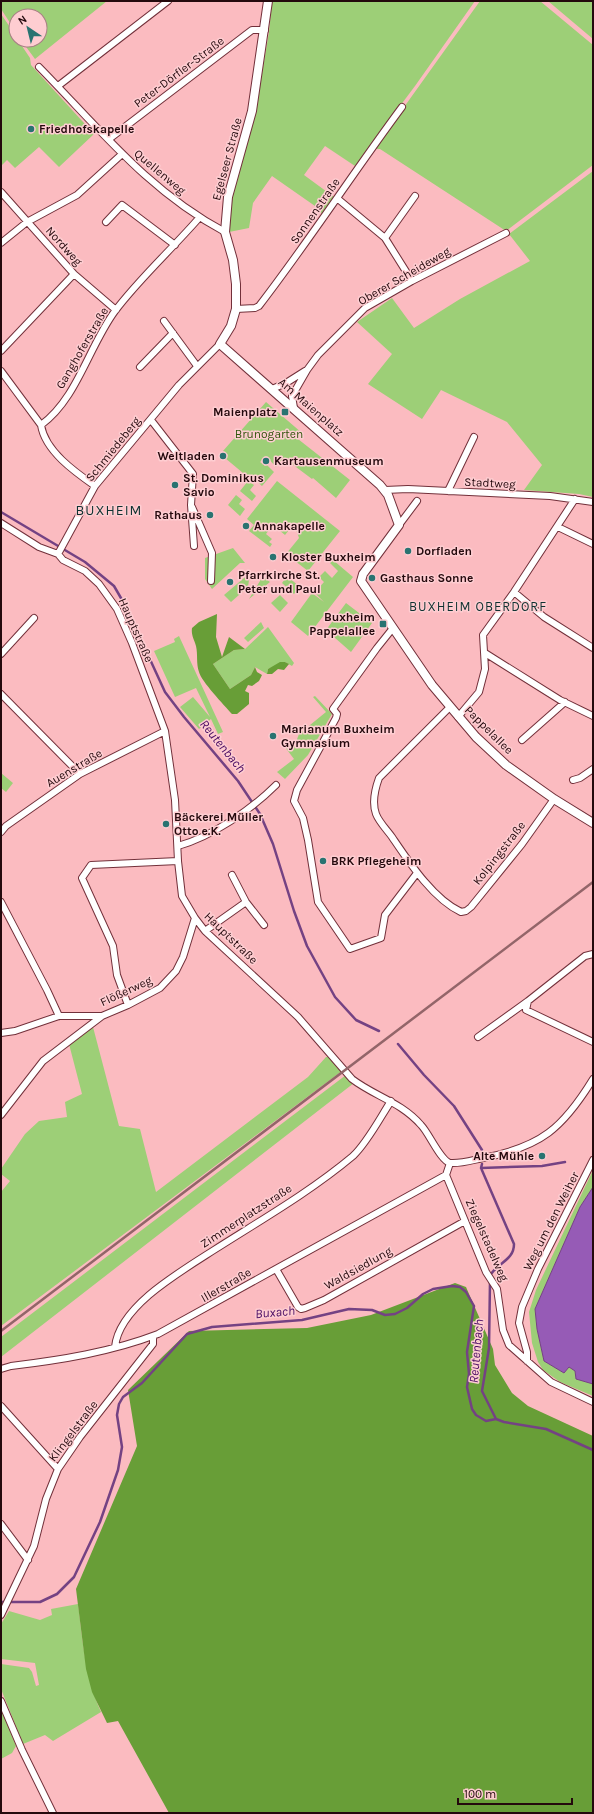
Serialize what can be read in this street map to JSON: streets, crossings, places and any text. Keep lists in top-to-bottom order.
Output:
{
  "streets": {
    "street": [
      "Peter-Dörfler-Straße",
      "Egelseer Straße",
      "Quellenweg",
      "Sonnenstraße",
      "Nordweg",
      "Oberer Scheideweg",
      "Ganghoferstraße",
      "Am Maienplatz",
      "Schmiedeberg",
      "Stadtweg",
      "Hauptstraße",
      "Pappelallee",
      "Auenstraße",
      "Kolpingstraße",
      "Flößerweg",
      "Zimmerplatzstraße",
      "Weg um den Weiher",
      "Ziegelstadelweg",
      "Waldsiedlung",
      "Illerstraße",
      "Klingelstraße"
    ]
  },
  "crossings": [
    ["Peter-Dörfler-Straße", "Egelseer Straße"],
    ["Peter-Dörfler-Straße", "Quellenweg"],
    ["Egelseer Straße", "Quellenweg"],
    ["Egelseer Straße", "Sonnenstraße"],
    ["Egelseer Straße", "Am Maienplatz"],
    ["Egelseer Straße", "Schmiedeberg"],
    ["Quellenweg", "Ganghoferstraße"],
    ["Nordweg", "Ganghoferstraße"],
    ["Oberer Scheideweg", "Am Maienplatz"],
    ["Am Maienplatz", "Schmiedeberg"],
    ["Am Maienplatz", "Stadtweg"],
    ["Schmiedeberg", "Hauptstraße"],
    ["Hauptstraße", "Auenstraße"],
    ["Hauptstraße", "Flößerweg"],
    ["Hauptstraße", "Zimmerplatzstraße"],
    ["Pappelallee", "Kolpingstraße"],
    ["Zimmerplatzstraße", "Illerstraße"],
    ["Weg um den Weiher", "Ziegelstadelweg"],
    ["Ziegelstadelweg", "Waldsiedlung"],
    ["Ziegelstadelweg", "Illerstraße"],
    ["Waldsiedlung", "Illerstraße"],
    ["Illerstraße", "Klingelstraße"]
  ],
  "districts": ["BUXHEIM", "BUXHEIM OBERDORF"],
  "water": ["Reutenbach", "Buxach"],
  "parks": ["Brunogarten"],
  "places": {
    "other": [
      "Friedhofskapelle",
      "Weltladen",
      "Kartausenmuseum",
      "St. Dominikus Savio",
      "Rathaus",
      "Annakapelle",
      "Dorfladen",
      "Kloster Buxheim",
      "Gasthaus Sonne",
      "Pfarrkirche St. Peter und Paul",
      "Marianum Buxheim Gymnasium",
      "Bäckerei Müller Otto e.K.",
      "BRK Pflegeheim",
      "Alte Mühle"
    ],
    "transit": ["Maienplatz", "Buxheim Pappelallee"]
  },
  "scale_bar": "100 m",
  "north": "top left"
}
